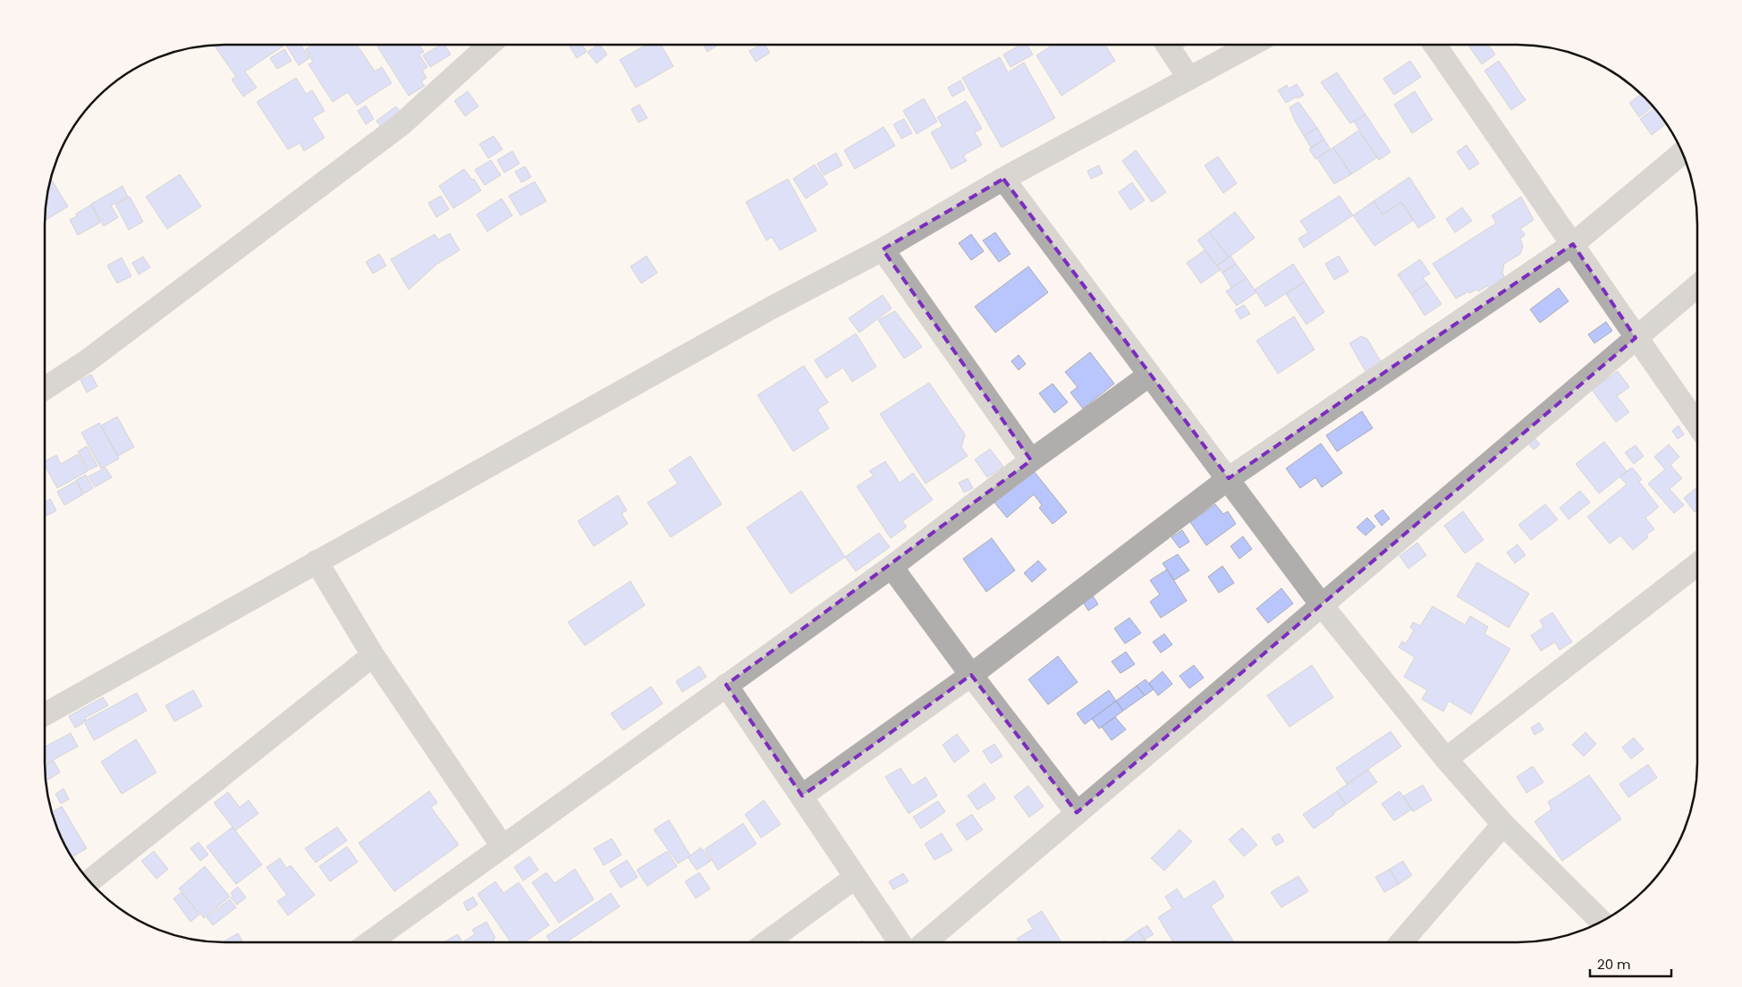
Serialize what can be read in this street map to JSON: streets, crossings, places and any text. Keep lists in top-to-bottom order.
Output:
{
  "scale_bar": "20 m"
}
